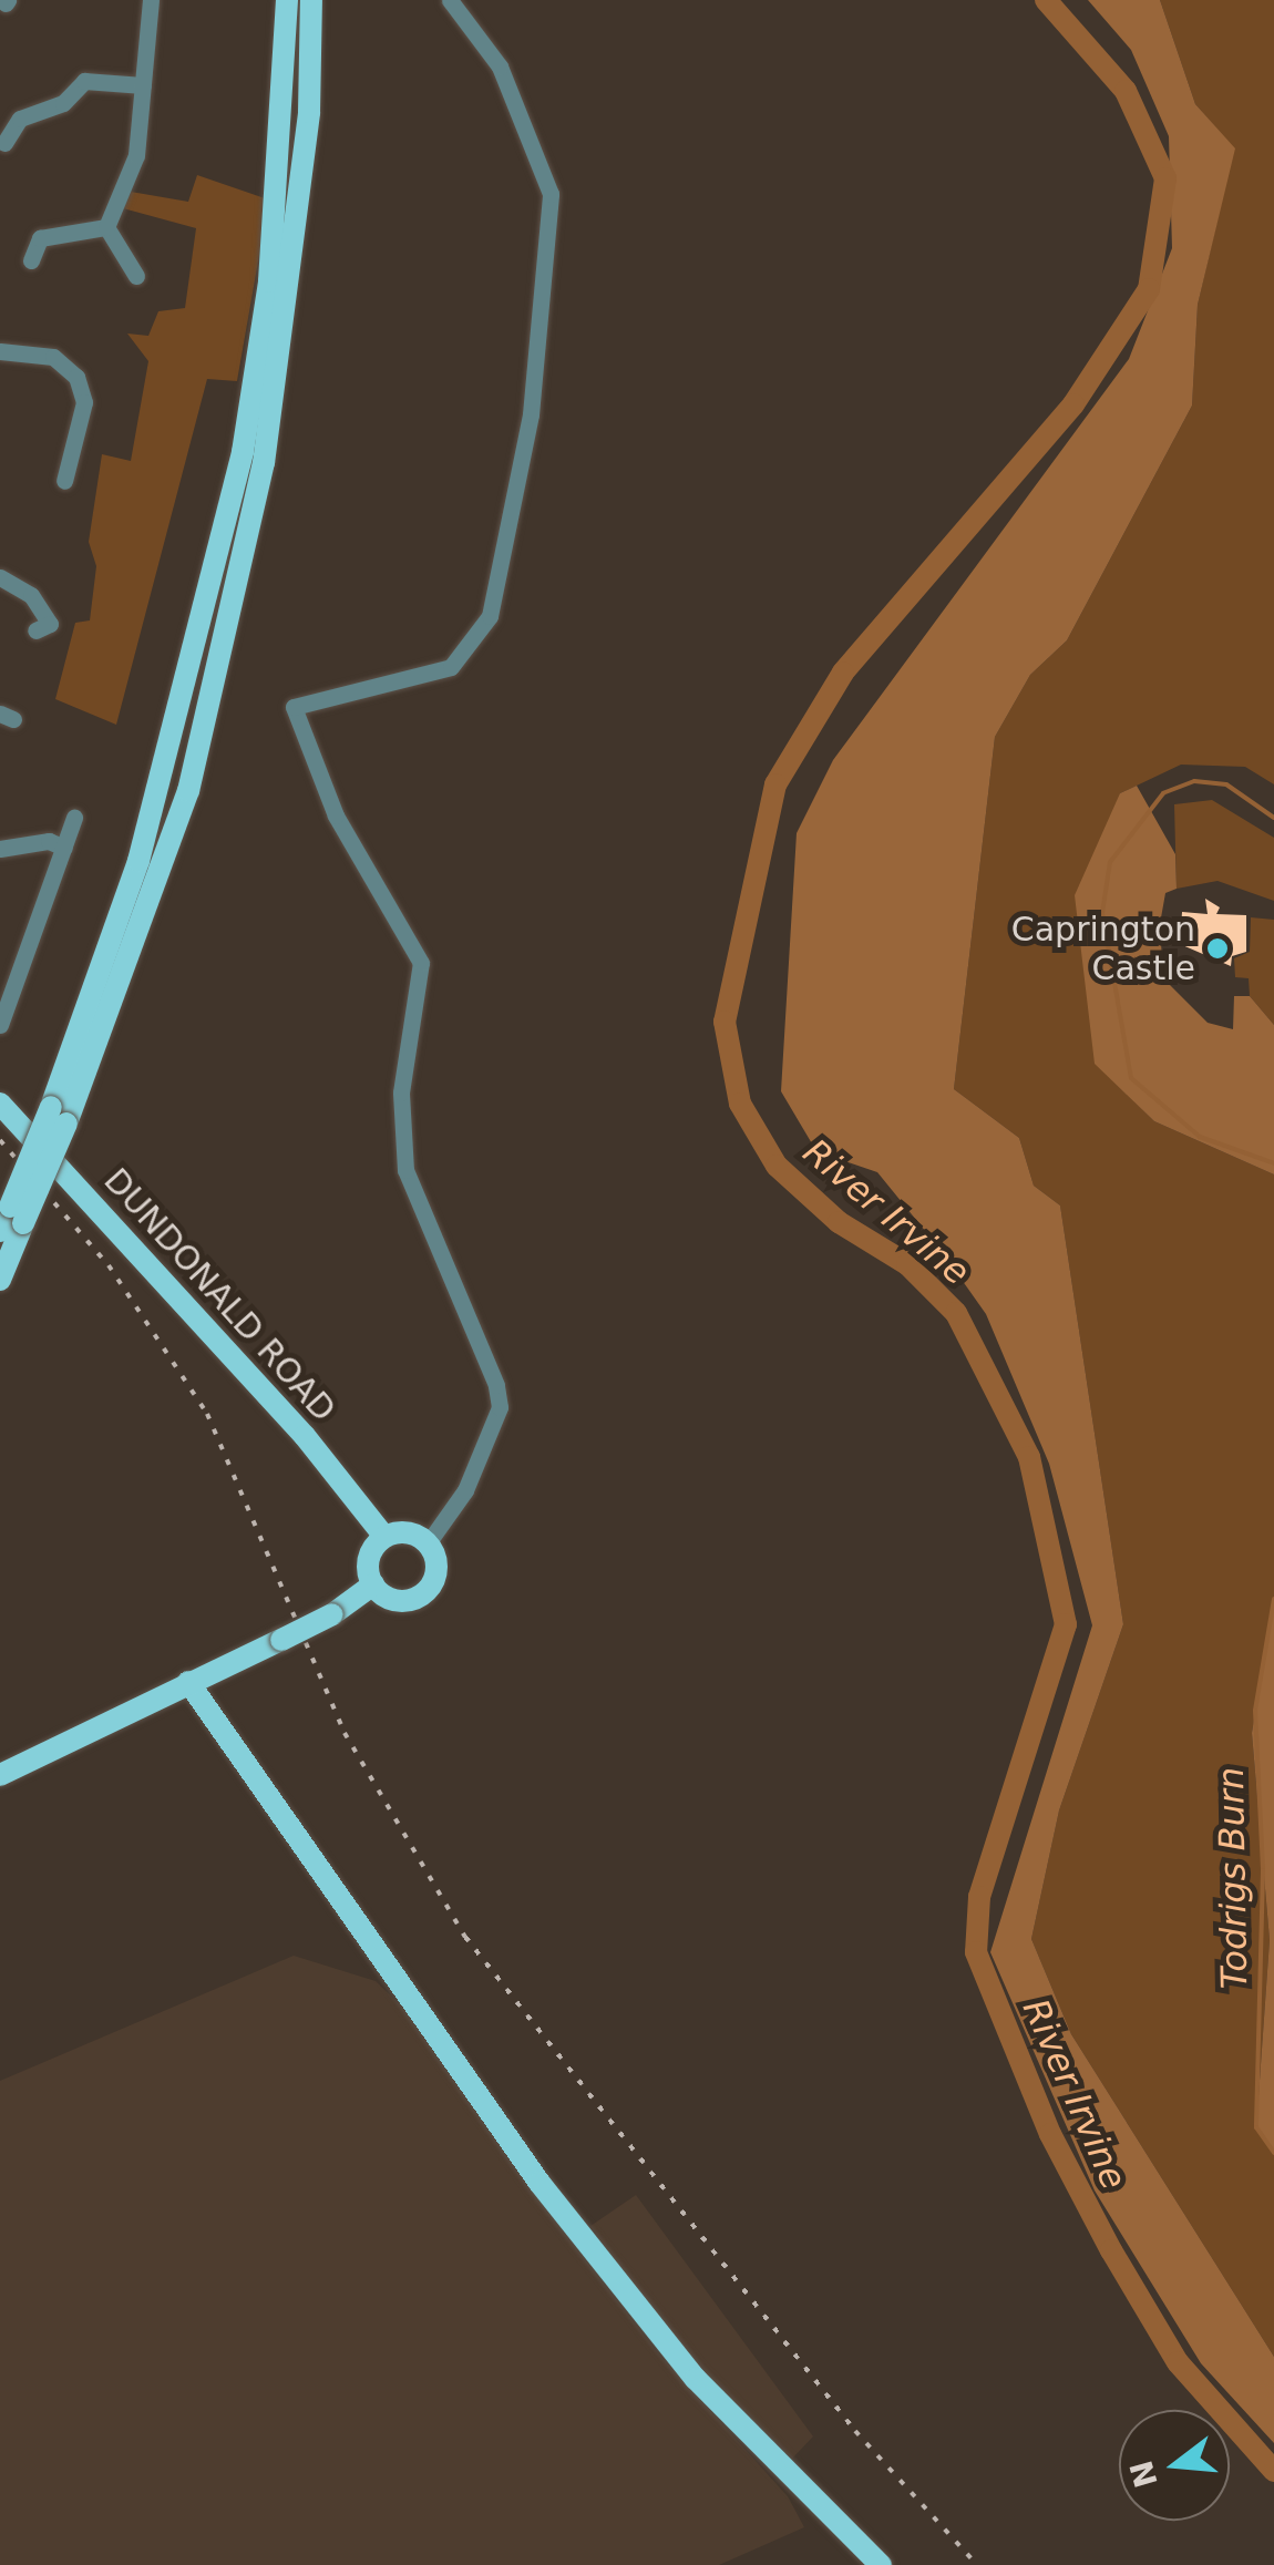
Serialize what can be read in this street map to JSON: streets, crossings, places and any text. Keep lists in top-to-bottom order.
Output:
{
  "streets": {
    "main road": ["DUNDONALD ROAD"]
  },
  "water": ["River Irvine", "Todrigs Burn"],
  "places": ["Caprington Castle"],
  "north": "left"
}
